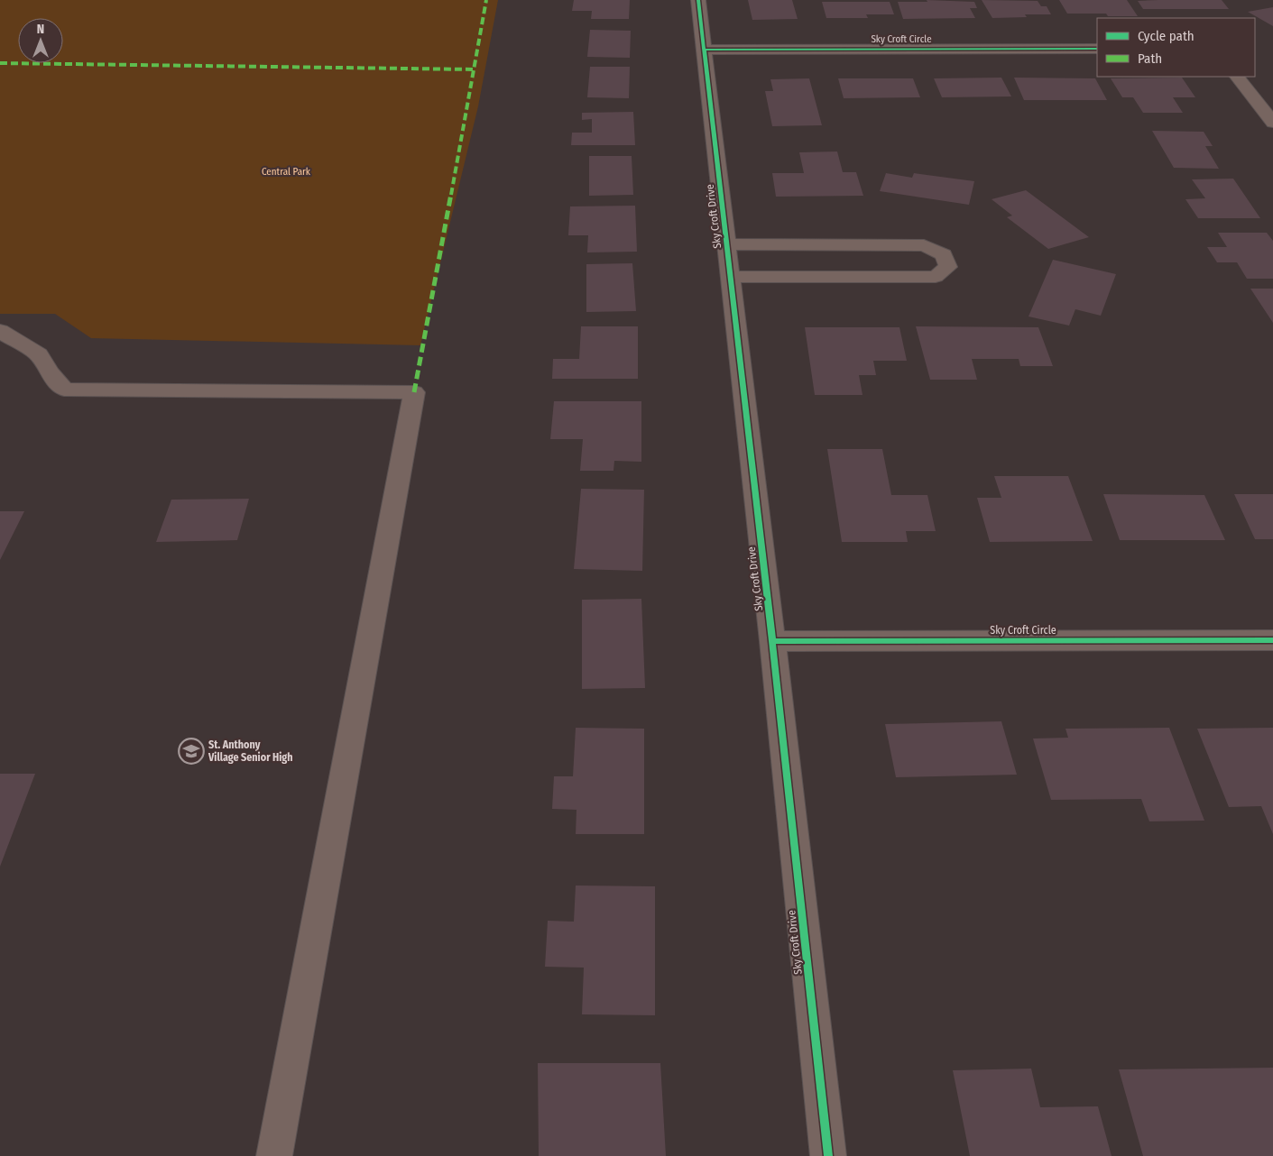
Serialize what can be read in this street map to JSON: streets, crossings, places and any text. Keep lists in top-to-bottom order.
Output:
{
  "streets": {
    "street": ["Sky Croft Circle", "Sky Croft Drive"]
  },
  "crossings": [
    ["Sky Croft Circle", "Sky Croft Drive"]
  ],
  "parks": ["Central Park"],
  "places": {
    "school or university": ["St. Anthony Village Senior High"]
  },
  "legend": ["Cycle path", "Path"],
  "north": "top"
}
